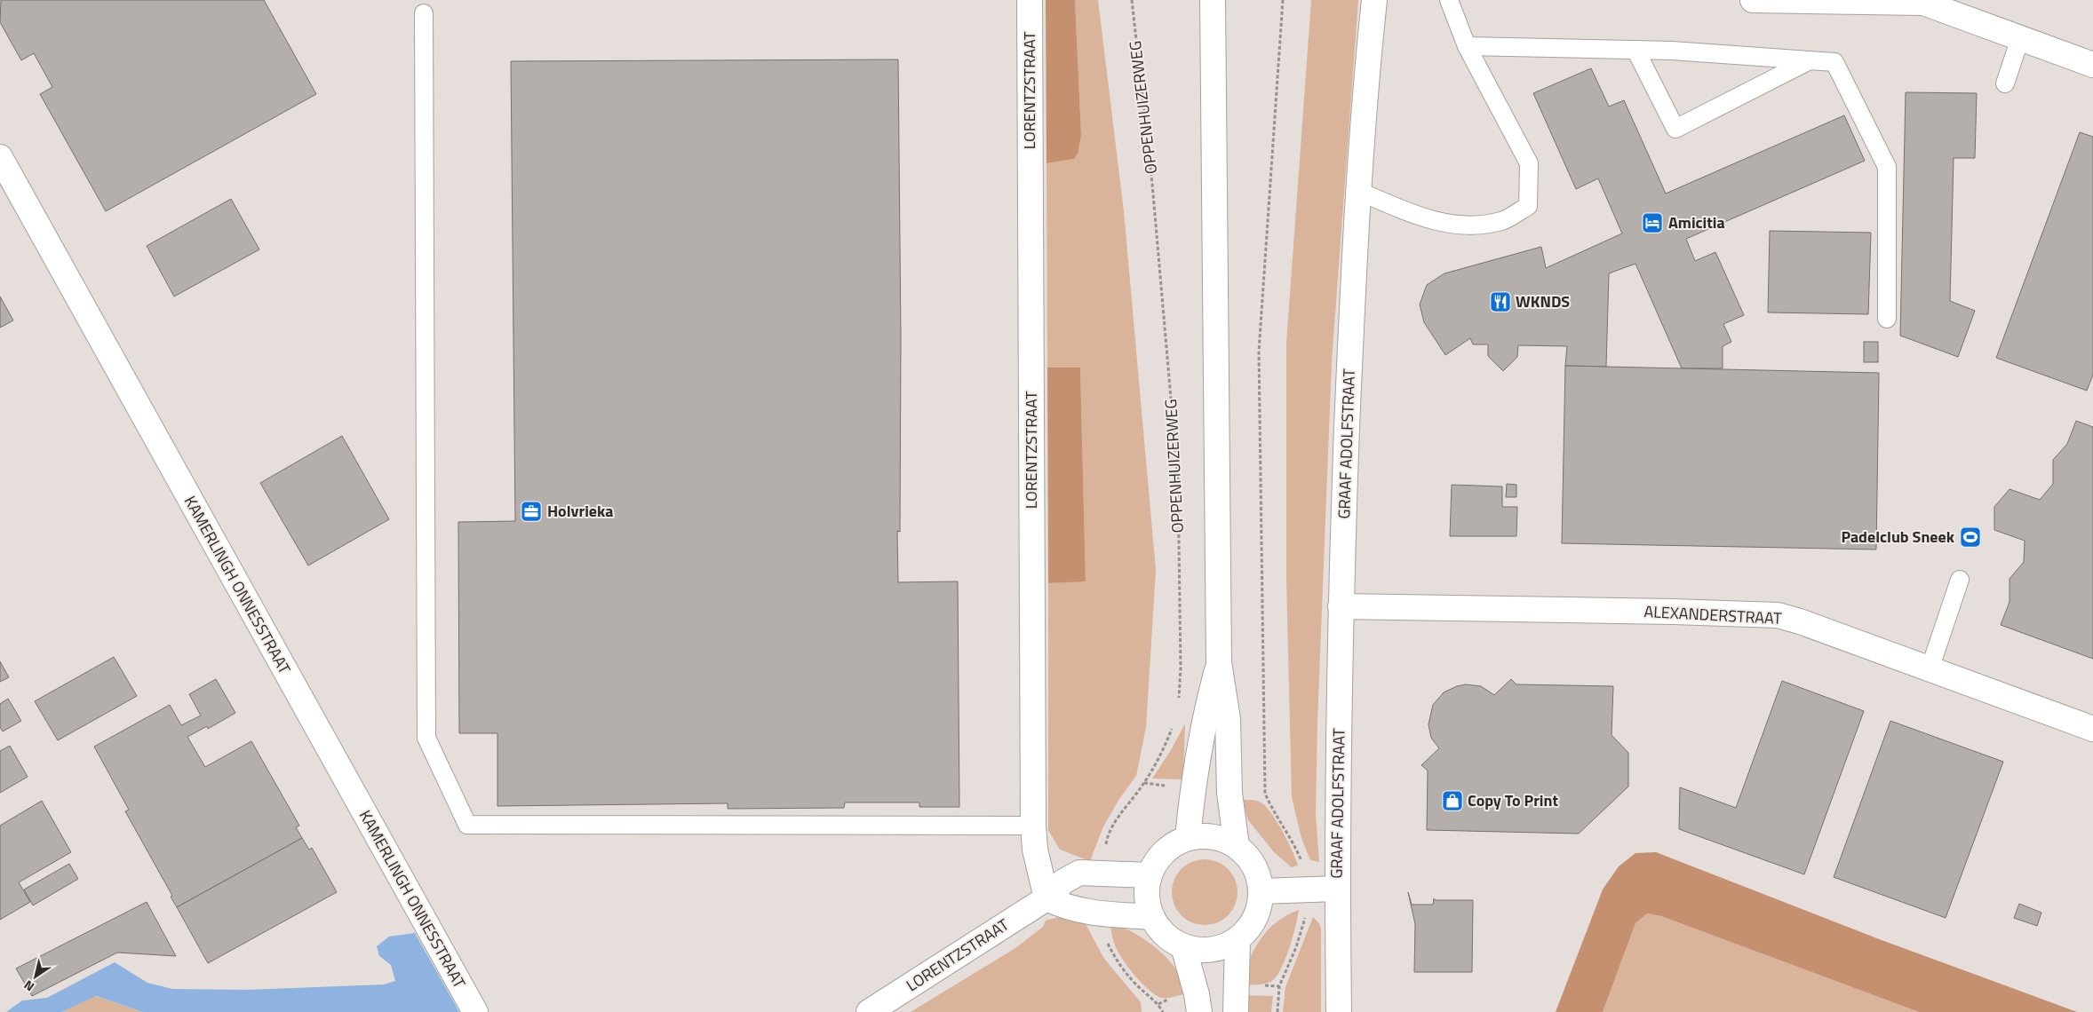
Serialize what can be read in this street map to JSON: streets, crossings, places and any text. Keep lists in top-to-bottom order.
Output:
{
  "streets": {
    "street": [
      "LORENTZSTRAAT",
      "GRAAF ADOLFSTRAAT",
      "KAMERLINGH ONNESSTRAAT",
      "ALEXANDERSTRAAT"
    ],
    "path": ["OPPENHUIZERWEG"]
  },
  "crossings": [
    ["LORENTZSTRAAT", "GRAAF ADOLFSTRAAT"],
    ["GRAAF ADOLFSTRAAT", "ALEXANDERSTRAAT"]
  ],
  "places": {
    "hotel": ["Amicitia"],
    "restaurant": ["WKNDS"],
    "office": ["Holvrieka"],
    "sports": ["Padelclub Sneek"],
    "shop": ["Copy To Print"]
  },
  "north": "bottom left"
}
